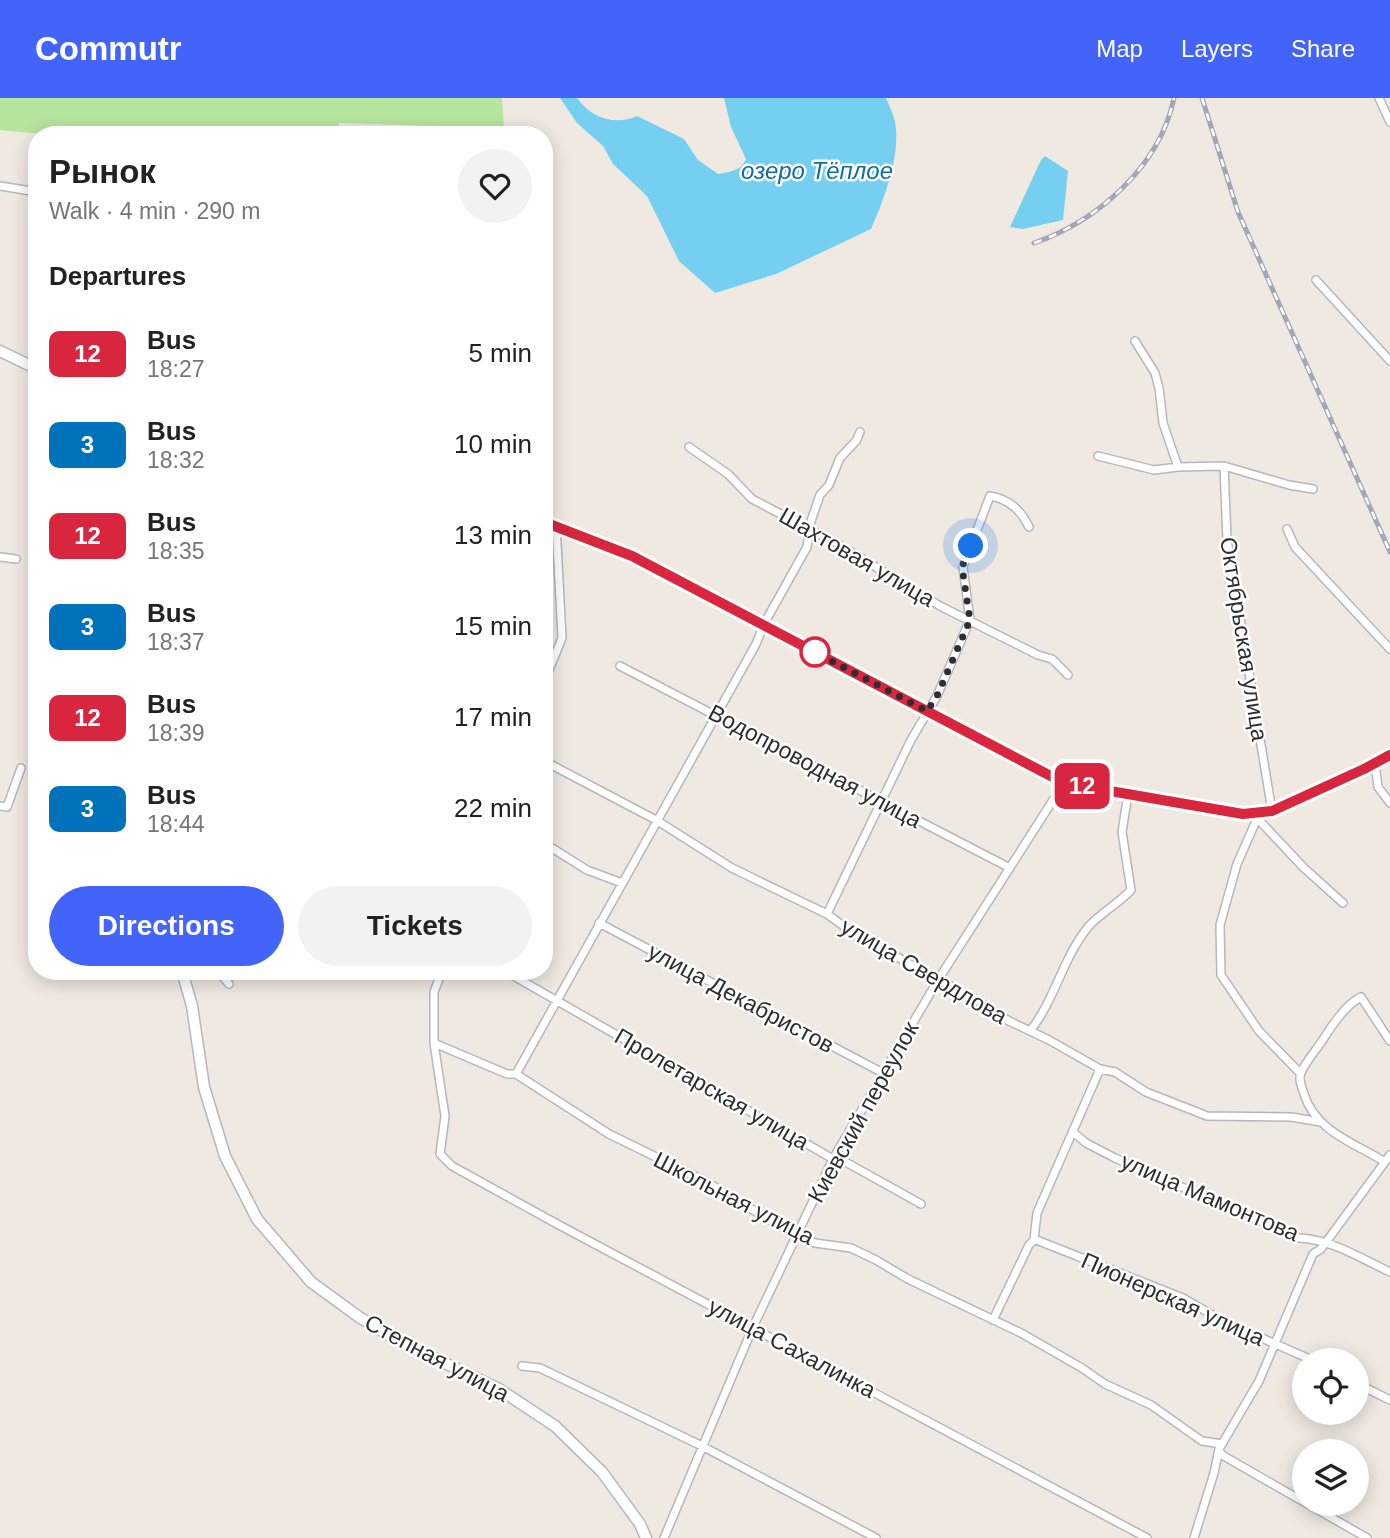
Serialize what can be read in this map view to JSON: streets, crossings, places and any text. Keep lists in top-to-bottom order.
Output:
{
  "streets": {
    "main road": ["Степная улица"],
    "street": [
      "Шахтовая улица",
      "Октябрьская улица",
      "Водопроводная улица",
      "улица Свердлова",
      "улица Декабристов",
      "Пролетарская улица",
      "Киевский переулок",
      "улица Мамонтова",
      "Школьная улица",
      "Пионерская улица",
      "улица Сахалинка"
    ]
  },
  "crossings": [
    ["Водопроводная улица", "Киевский переулок"],
    ["улица Свердлова", "Киевский переулок"],
    ["улица Декабристов", "Киевский переулок"],
    ["Пролетарская улица", "Киевский переулок"],
    ["Киевский переулок", "Школьная улица"],
    ["Киевский переулок", "улица Сахалинка"],
    ["Киевский переулок", "Степная улица"],
    ["Школьная улица", "улица Сахалинка"]
  ],
  "water": ["озеро Тёплое"],
  "lines": ["bus line 12"],
  "page": {
    "header": "Commutr",
    "nav": ["Map", "Layers", "Share"],
    "on_map": "12",
    "heading": [
      ["Рынок", "Walk · 4 min · 290 m"],
      "Departures"
    ],
    "list": [
      {
        "mark": "12",
        "name": "Bus",
        "note": "18:27",
        "value": "5 min"
      },
      {
        "mark": "3",
        "name": "Bus",
        "note": "18:32",
        "value": "10 min"
      },
      {
        "mark": "12",
        "name": "Bus",
        "note": "18:35",
        "value": "13 min"
      },
      {
        "mark": "3",
        "name": "Bus",
        "note": "18:37",
        "value": "15 min"
      },
      {
        "mark": "12",
        "name": "Bus",
        "note": "18:39",
        "value": "17 min"
      },
      {
        "mark": "3",
        "name": "Bus",
        "note": "18:44",
        "value": "22 min"
      }
    ],
    "buttons": ["Directions", "Tickets"]
  }
}
